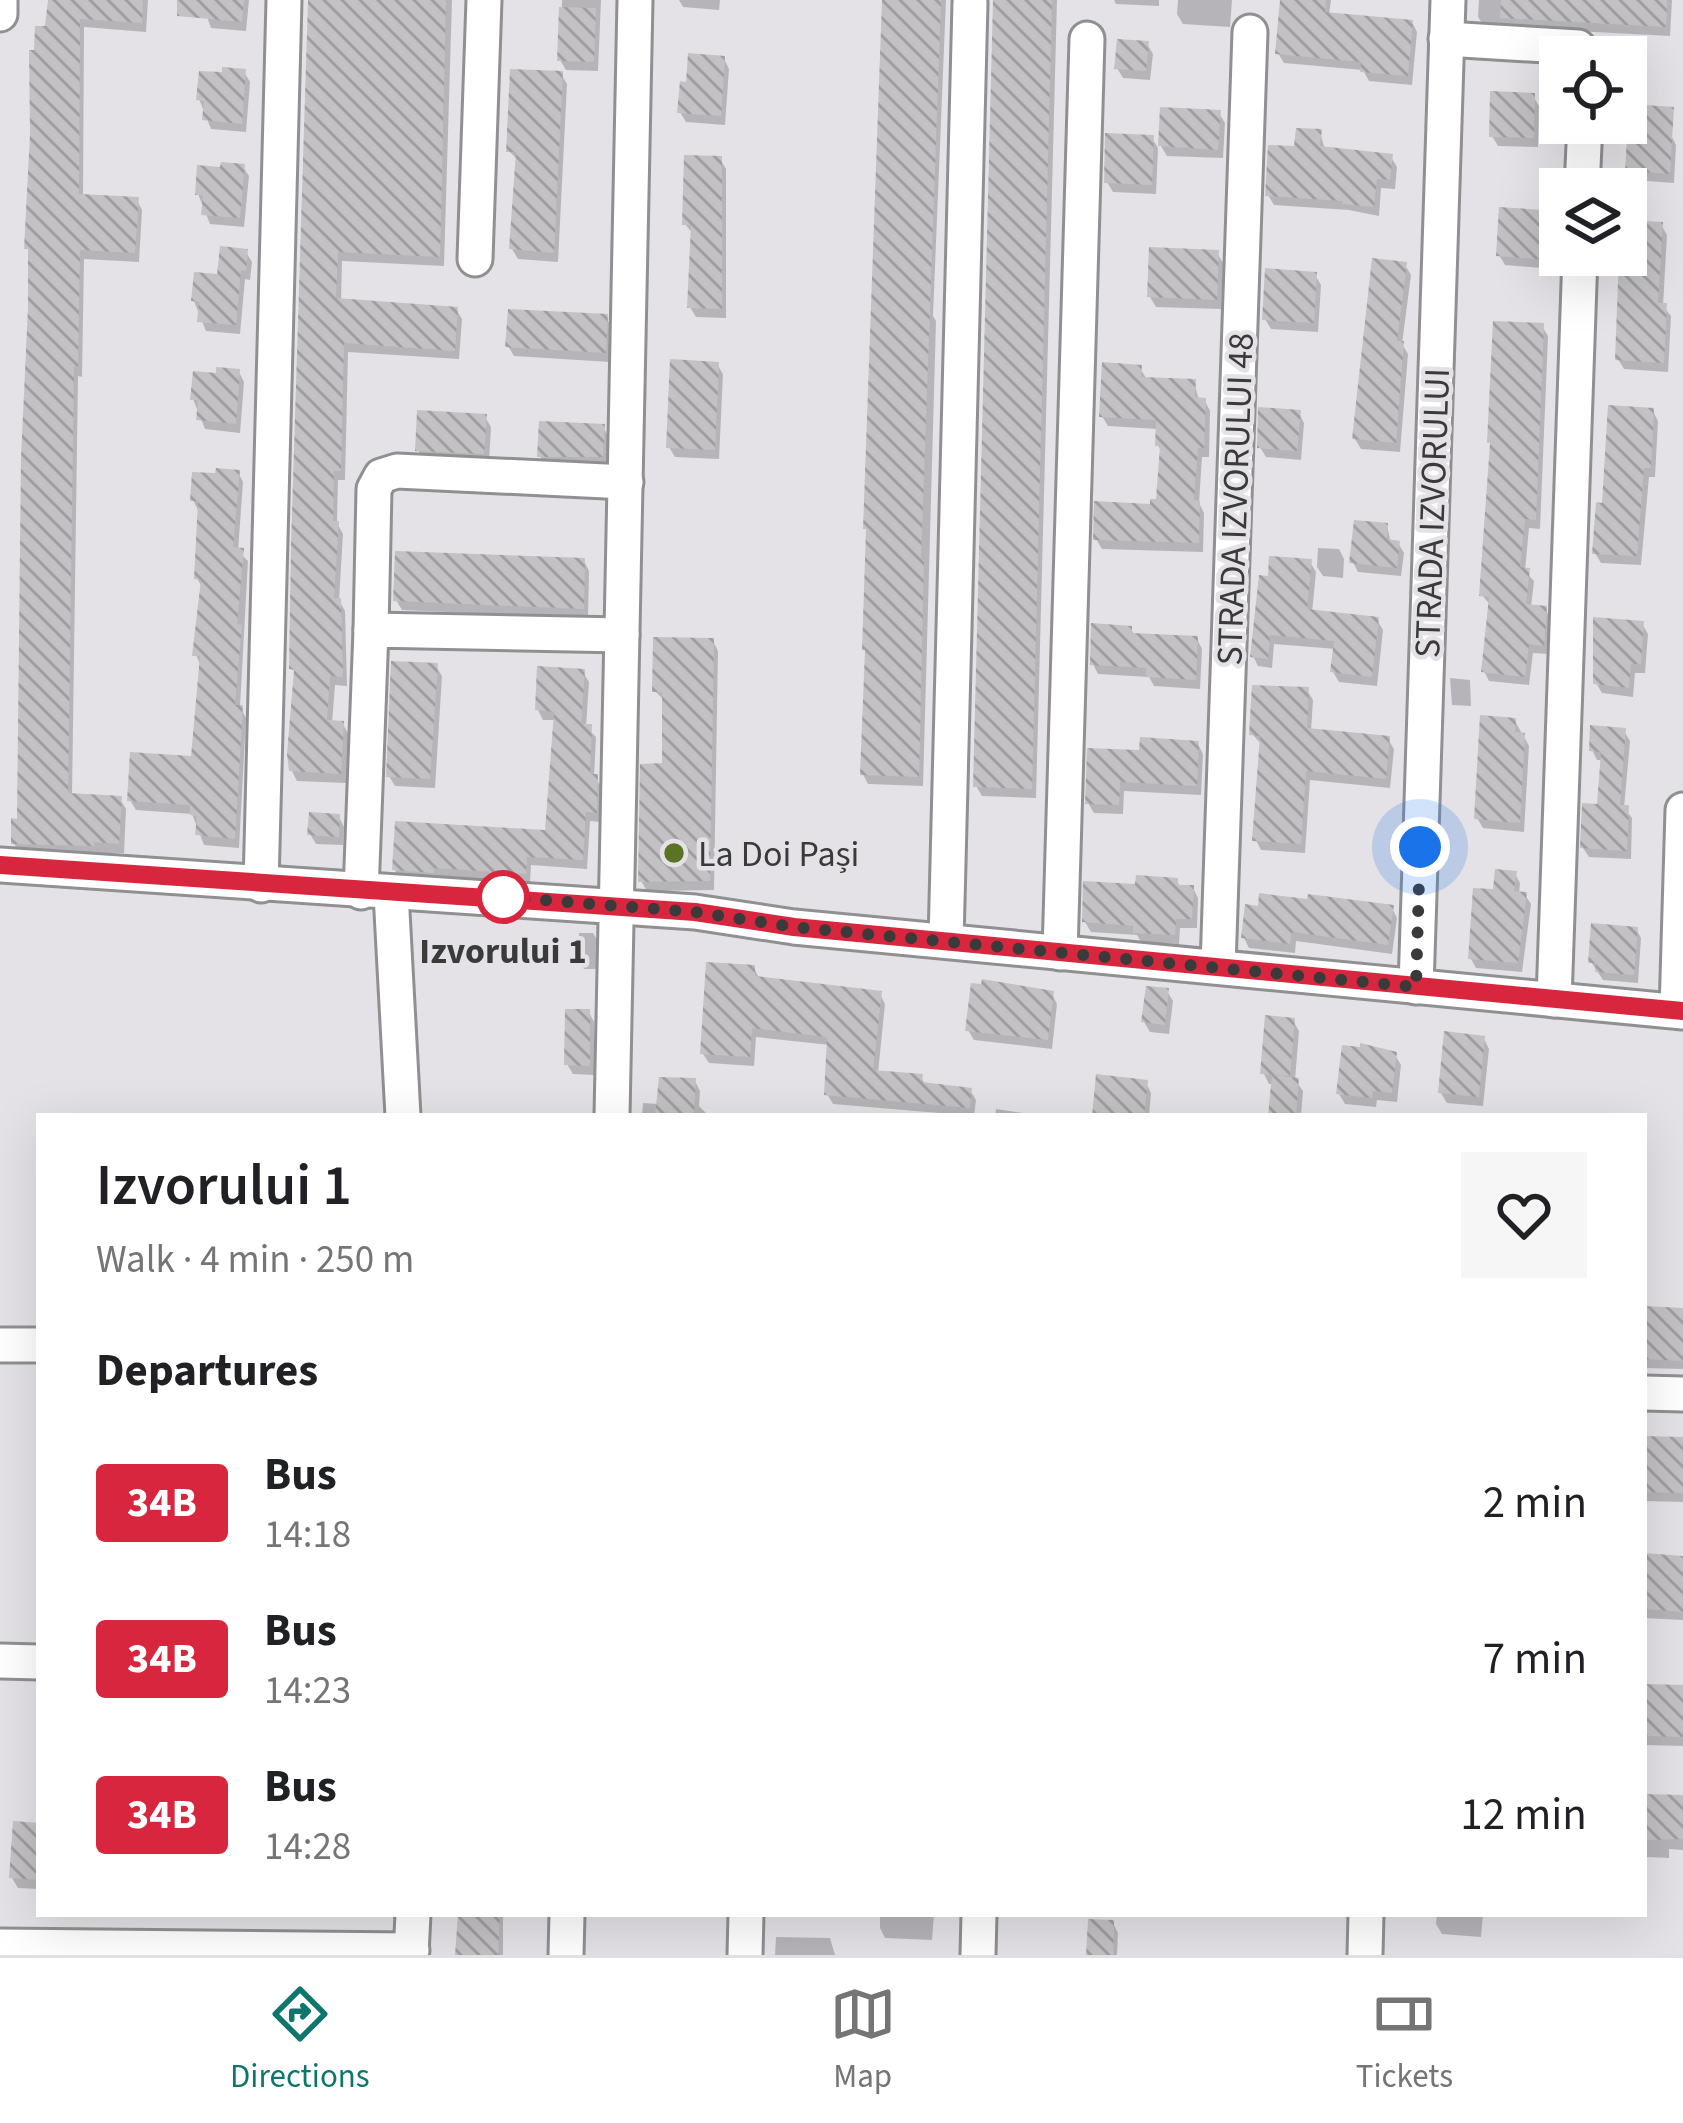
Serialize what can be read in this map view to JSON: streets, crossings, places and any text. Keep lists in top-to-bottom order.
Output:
{
  "streets": {
    "street": ["STRADA IZVORULUI 48", "STRADA IZVORULUI"]
  },
  "places": ["La Doi Pași", "Izvorului 1"],
  "lines": ["bus line 34B"],
  "page": {
    "heading": [
      ["Izvorului 1", "Walk · 4 min · 250 m"],
      "Departures"
    ],
    "list": [
      {
        "mark": "34B",
        "name": "Bus",
        "note": "14:18",
        "value": "2 min"
      },
      {
        "mark": "34B",
        "name": "Bus",
        "note": "14:23",
        "value": "7 min"
      },
      {
        "mark": "34B",
        "name": "Bus",
        "note": "14:28",
        "value": "12 min"
      }
    ],
    "tabs": ["Directions", "Map", "Tickets"]
  }
}
